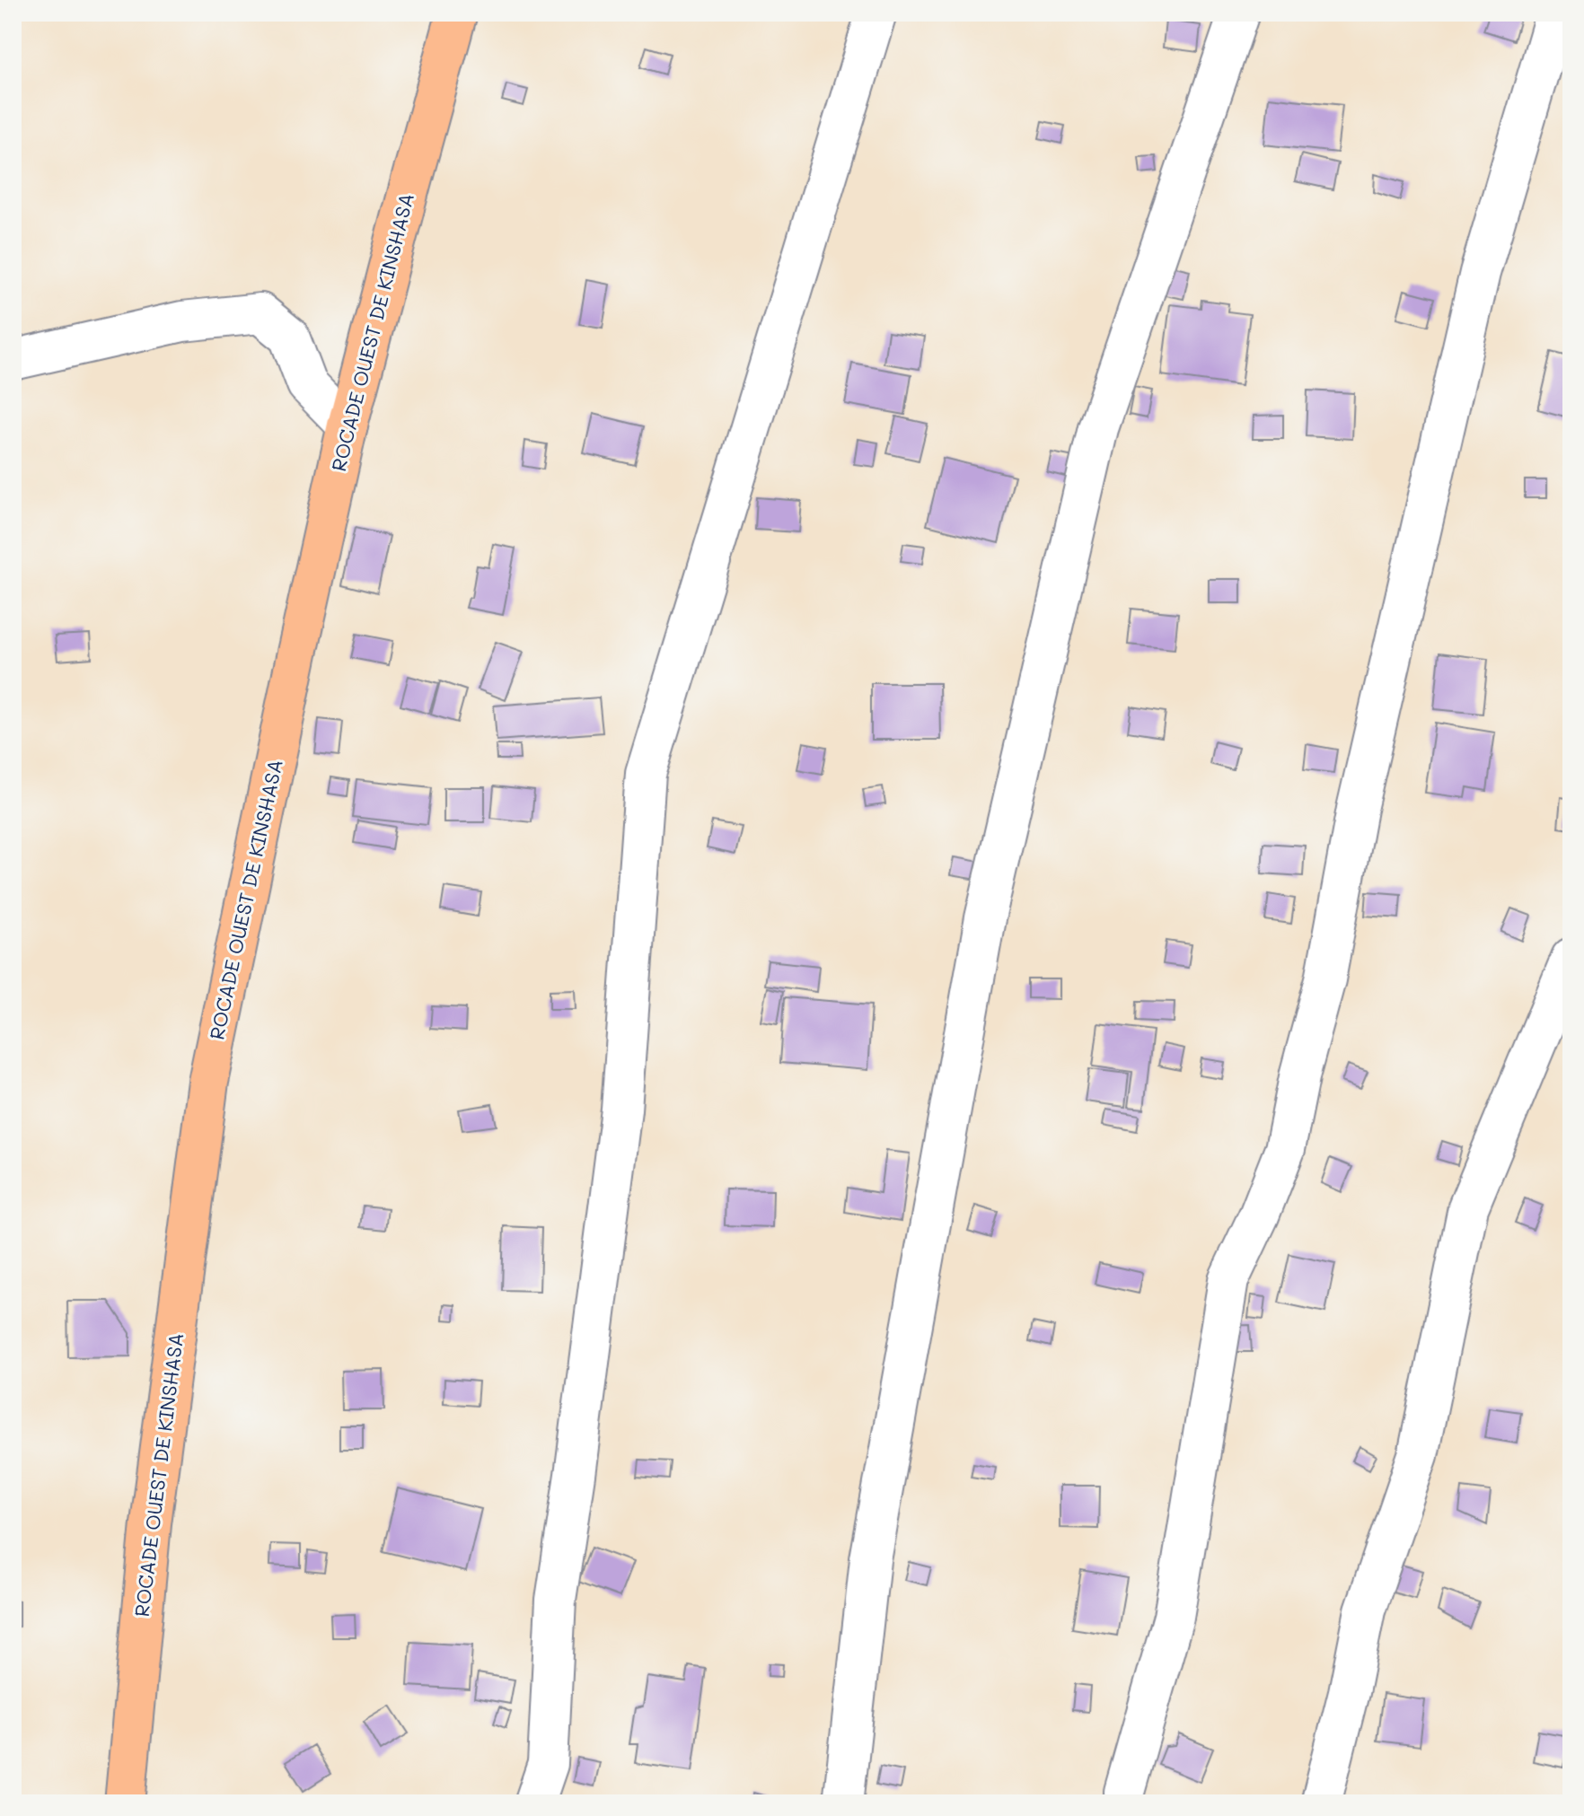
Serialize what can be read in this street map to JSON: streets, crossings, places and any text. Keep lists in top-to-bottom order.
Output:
{
  "streets": {
    "main road": ["ROCADE OUEST DE KINSHASA"]
  }
}
